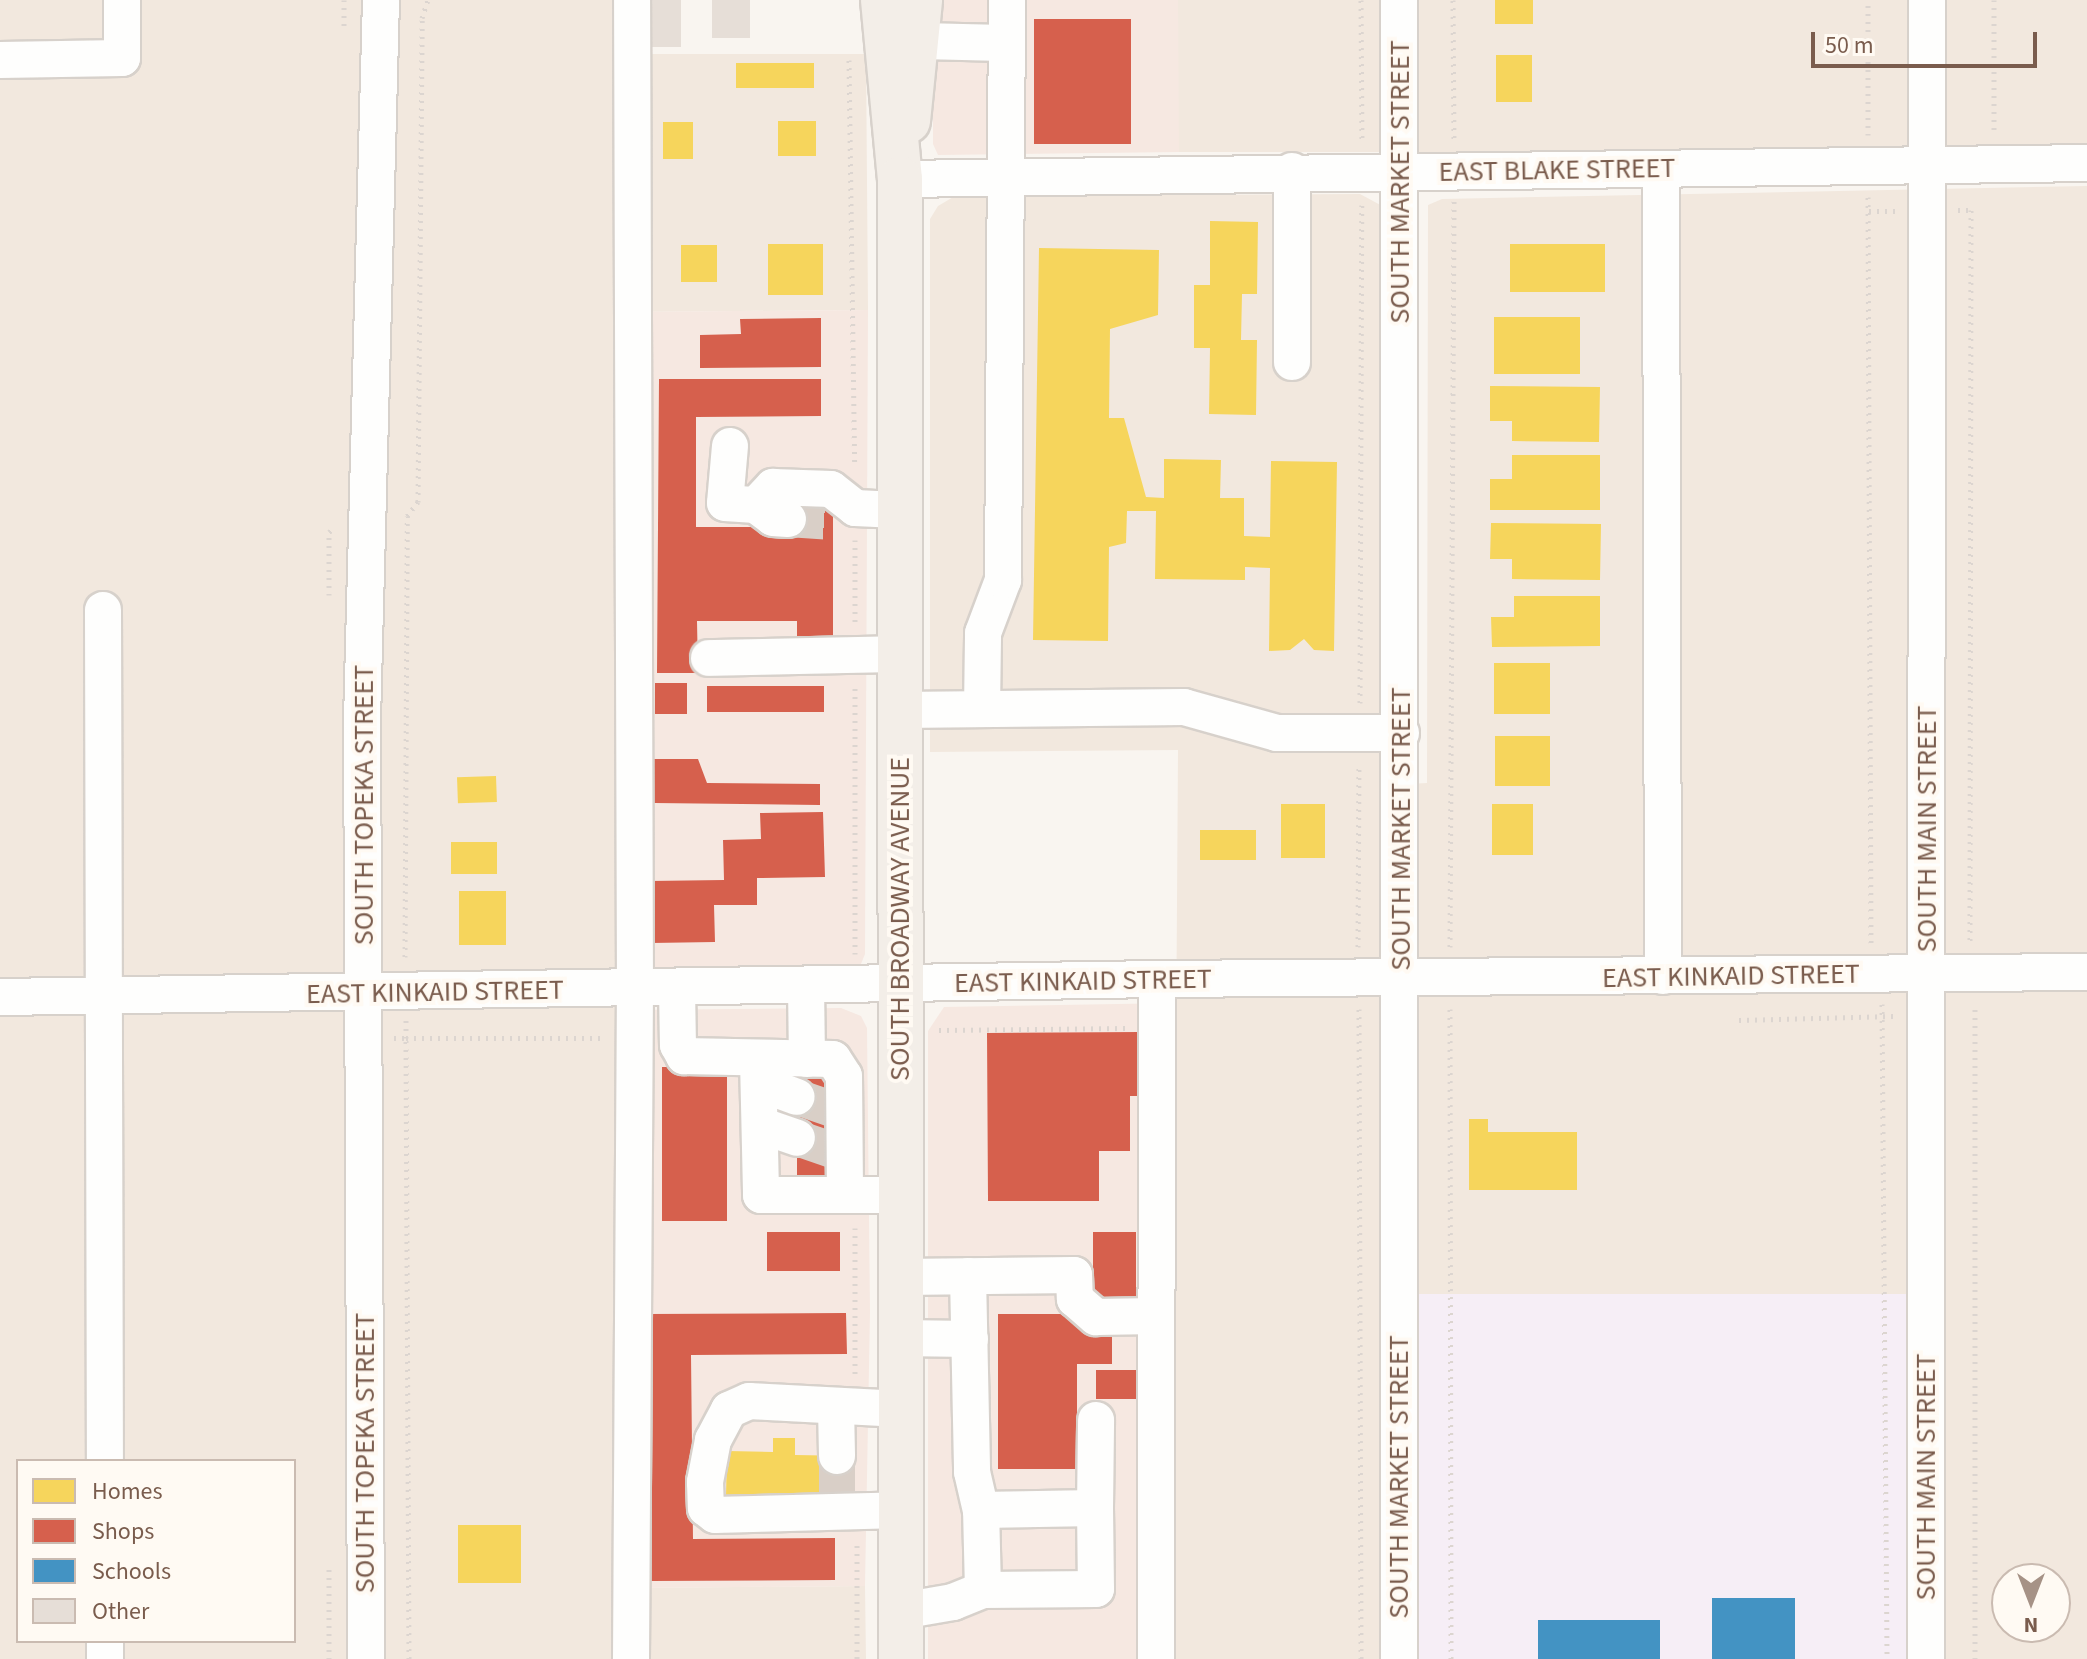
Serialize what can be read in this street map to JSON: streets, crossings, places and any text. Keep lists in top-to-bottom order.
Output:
{
  "streets": {
    "main road": ["SOUTH BROADWAY AVENUE"],
    "street": [
      "EAST BLAKE STREET",
      "SOUTH MARKET STREET",
      "SOUTH TOPEKA STREET",
      "SOUTH MAIN STREET",
      "EAST KINKAID STREET"
    ]
  },
  "crossings": [
    ["EAST BLAKE STREET", "SOUTH MARKET STREET"],
    ["EAST BLAKE STREET", "SOUTH MAIN STREET"],
    ["EAST BLAKE STREET", "SOUTH BROADWAY AVENUE"],
    ["SOUTH MARKET STREET", "EAST KINKAID STREET"],
    ["SOUTH TOPEKA STREET", "EAST KINKAID STREET"],
    ["SOUTH MAIN STREET", "EAST KINKAID STREET"],
    ["SOUTH BROADWAY AVENUE", "EAST KINKAID STREET"]
  ],
  "legend": [
    "Homes",
    "Shops",
    "Schools",
    "Other"
  ],
  "scale_bar": "50 m",
  "north": "bottom"
}
